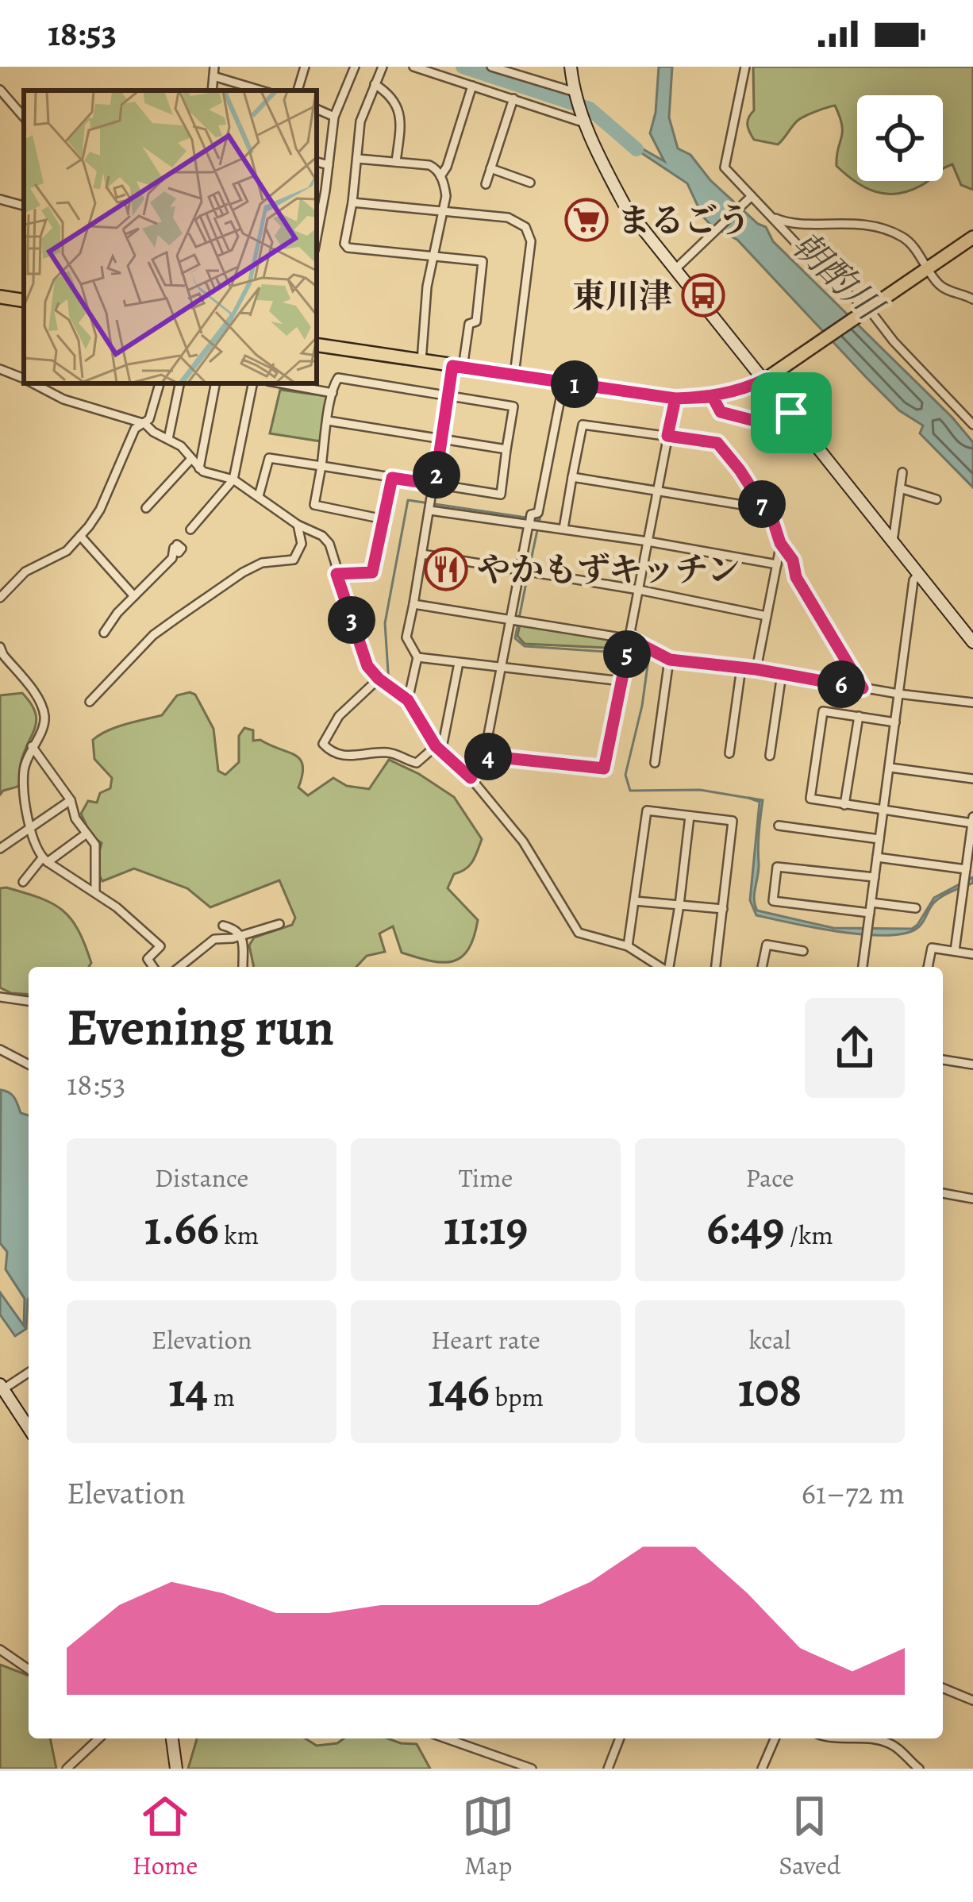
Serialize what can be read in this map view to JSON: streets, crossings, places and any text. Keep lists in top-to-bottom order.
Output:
{
  "water": ["朝酌川"],
  "places": {
    "supermarket": ["まるごう"],
    "bus stop": ["東川津"],
    "restaurant": ["やかもずキッチン"]
  },
  "page": {
    "status": "18:53",
    "pins": [
      "1",
      "2",
      "7",
      "3",
      "5",
      "6",
      "4"
    ],
    "heading": ["Evening run", "18:53"],
    "stats": [
      ["Distance", "1.66 km"],
      ["Time", "11:19"],
      ["Pace", "6:49 /km"],
      ["Elevation", "14 m"],
      ["Heart rate", "146 bpm"],
      ["kcal", "108"]
    ],
    "chart": ["Elevation", "61–72 m"],
    "tabs": ["Home", "Map", "Saved"]
  }
}
